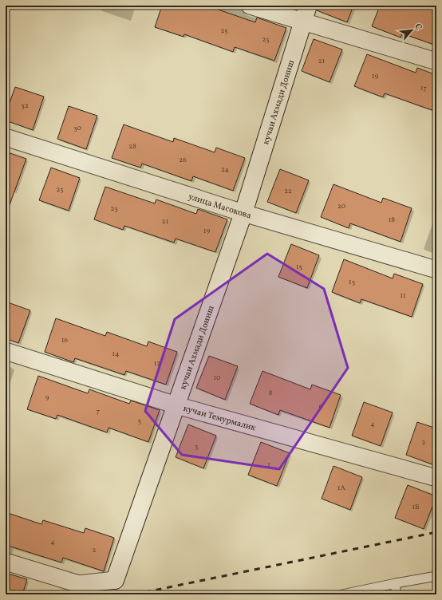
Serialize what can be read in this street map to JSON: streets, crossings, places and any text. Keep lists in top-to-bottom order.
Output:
{
  "streets": {
    "street": ["кучаи Ахмади Дониш", "улица Масокова", "кучаи Темурмалик"]
  },
  "crossings": [
    ["кучаи Ахмади Дониш", "улица Масокова"],
    ["кучаи Ахмади Дониш", "кучаи Темурмалик"]
  ],
  "house_numbers": [
    "25",
    "23",
    "21",
    "19",
    "17",
    "32",
    "30",
    "28",
    "26",
    "24",
    "25",
    "22",
    "20",
    "23",
    "18",
    "21",
    "19",
    "15",
    "13",
    "11",
    "16",
    "14",
    "12",
    "10",
    "8",
    "9",
    "6",
    "7",
    "5",
    "4",
    "2",
    "3",
    "1",
    "1А",
    "1Б",
    "4",
    "2"
  ],
  "north": "top right"
}
